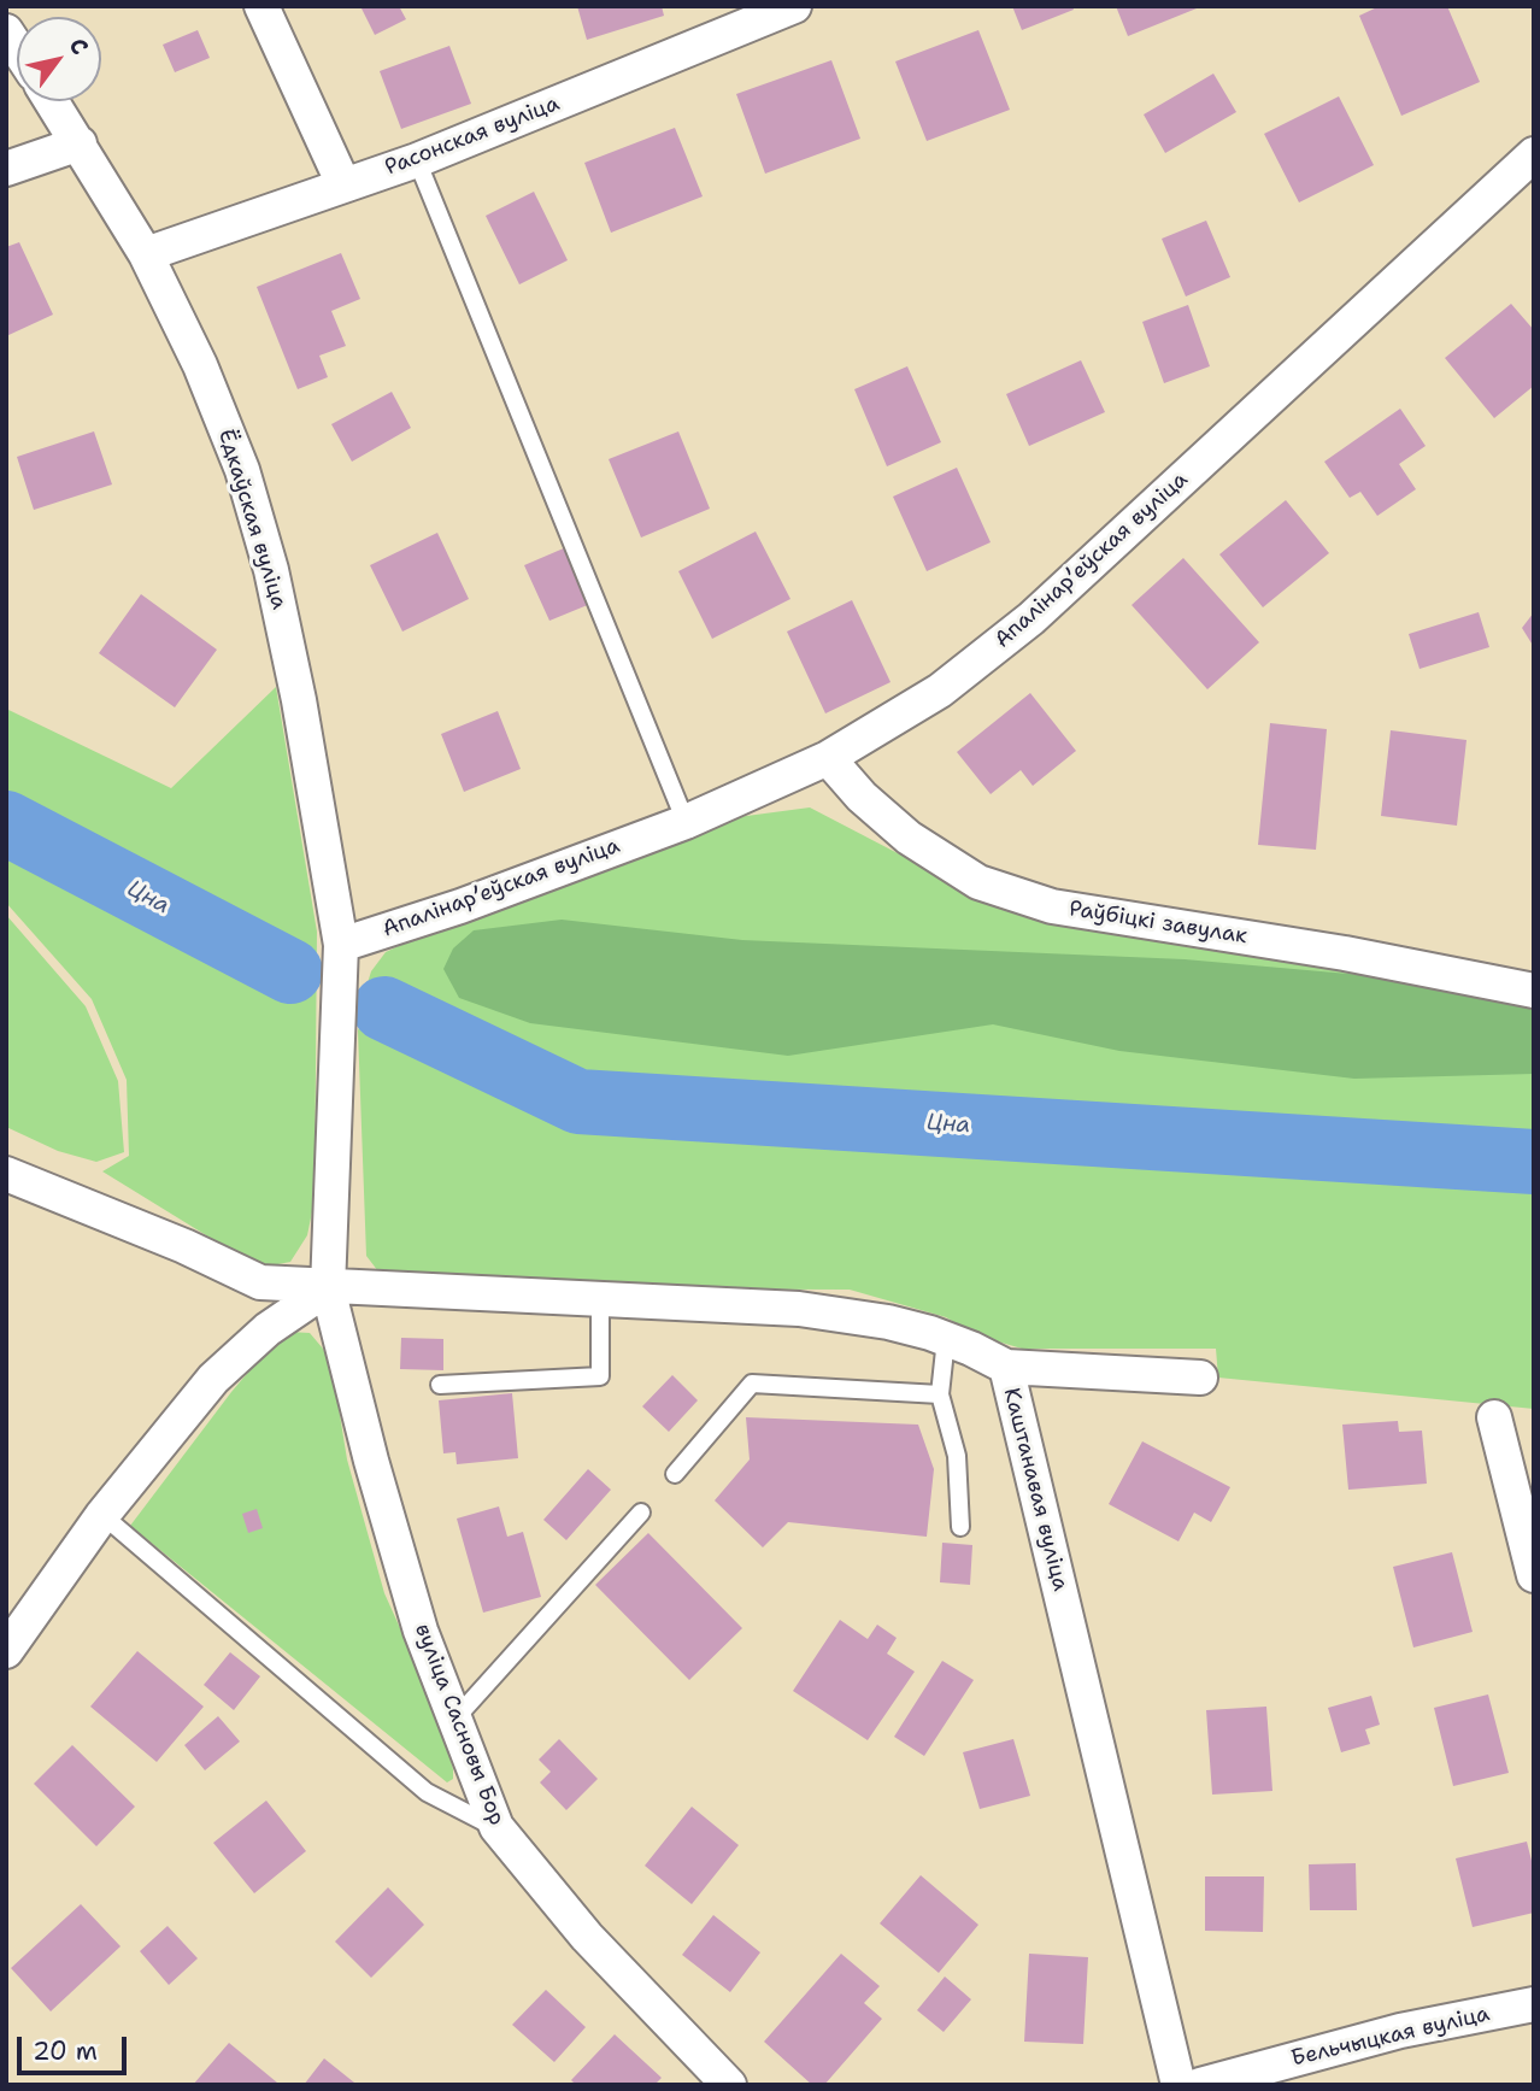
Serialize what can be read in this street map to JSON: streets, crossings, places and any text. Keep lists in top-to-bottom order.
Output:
{
  "streets": {
    "street": [
      "Расонская вуліца",
      "Ёдкаўская вуліца",
      "Апалінарʼеўская вуліца",
      "Раўбіцкі завулак",
      "Каштанавая вуліца",
      "вуліца Сасновы Бор",
      "Бельчыцкая вуліца"
    ]
  },
  "crossings": [
    ["Расонская вуліца", "Ёдкаўская вуліца"],
    ["Ёдкаўская вуліца", "Апалінарʼеўская вуліца"],
    ["Ёдкаўская вуліца", "вуліца Сасновы Бор"],
    ["Апалінарʼеўская вуліца", "Раўбіцкі завулак"],
    ["Апалінарʼеўская вуліца", "вуліца Сасновы Бор"],
    ["Каштанавая вуліца", "вуліца Сасновы Бор"]
  ],
  "water": ["Цна"],
  "scale_bar": "20 m",
  "north": "top right"
}
